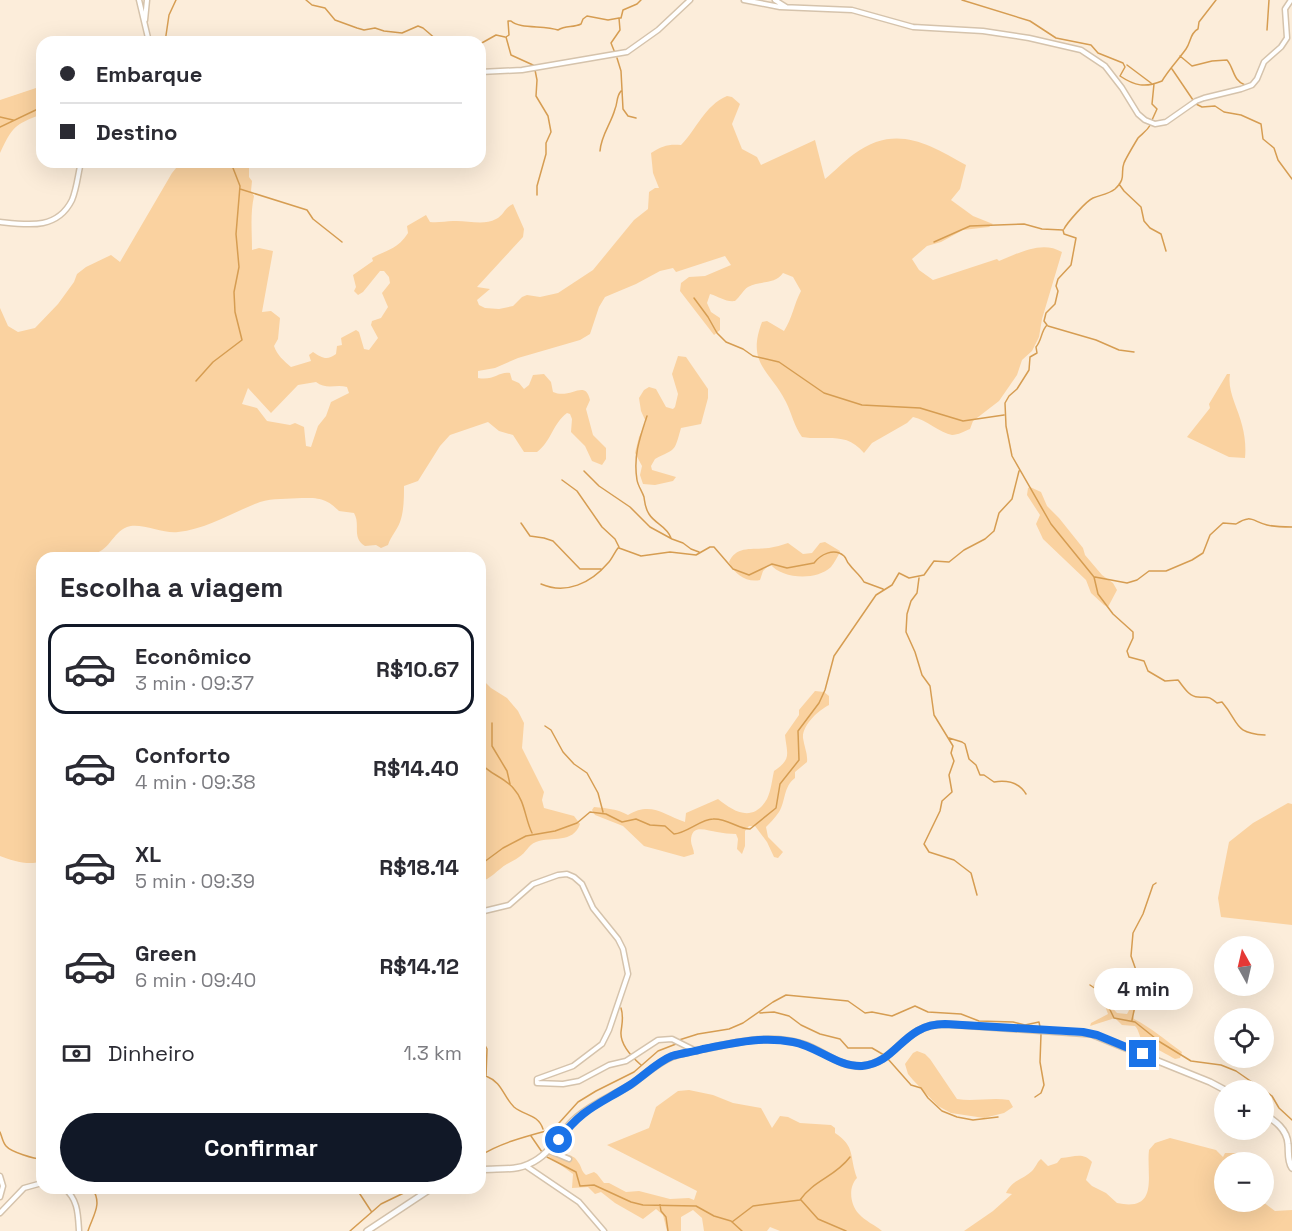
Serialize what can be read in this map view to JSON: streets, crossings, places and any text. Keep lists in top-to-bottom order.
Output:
{
  "north": "top",
  "page": {
    "banner": ["Embarque", "Destino"],
    "heading": "Escolha a viagem",
    "list": [
      {
        "name": "Econômico",
        "note": "3 min · 09:37",
        "value": "R$10.67"
      },
      {
        "name": "Conforto",
        "note": "4 min · 09:38",
        "value": "R$14.40"
      },
      {
        "name": "XL",
        "note": "5 min · 09:39",
        "value": "R$18.14"
      },
      {
        "name": "Green",
        "note": "6 min · 09:40",
        "value": "R$14.12"
      }
    ],
    "map_buttons": ["+", "−"],
    "bubble": "4 min",
    "pay": ["Dinheiro", "1.3 km"],
    "buttons": "Confirmar"
  }
}
